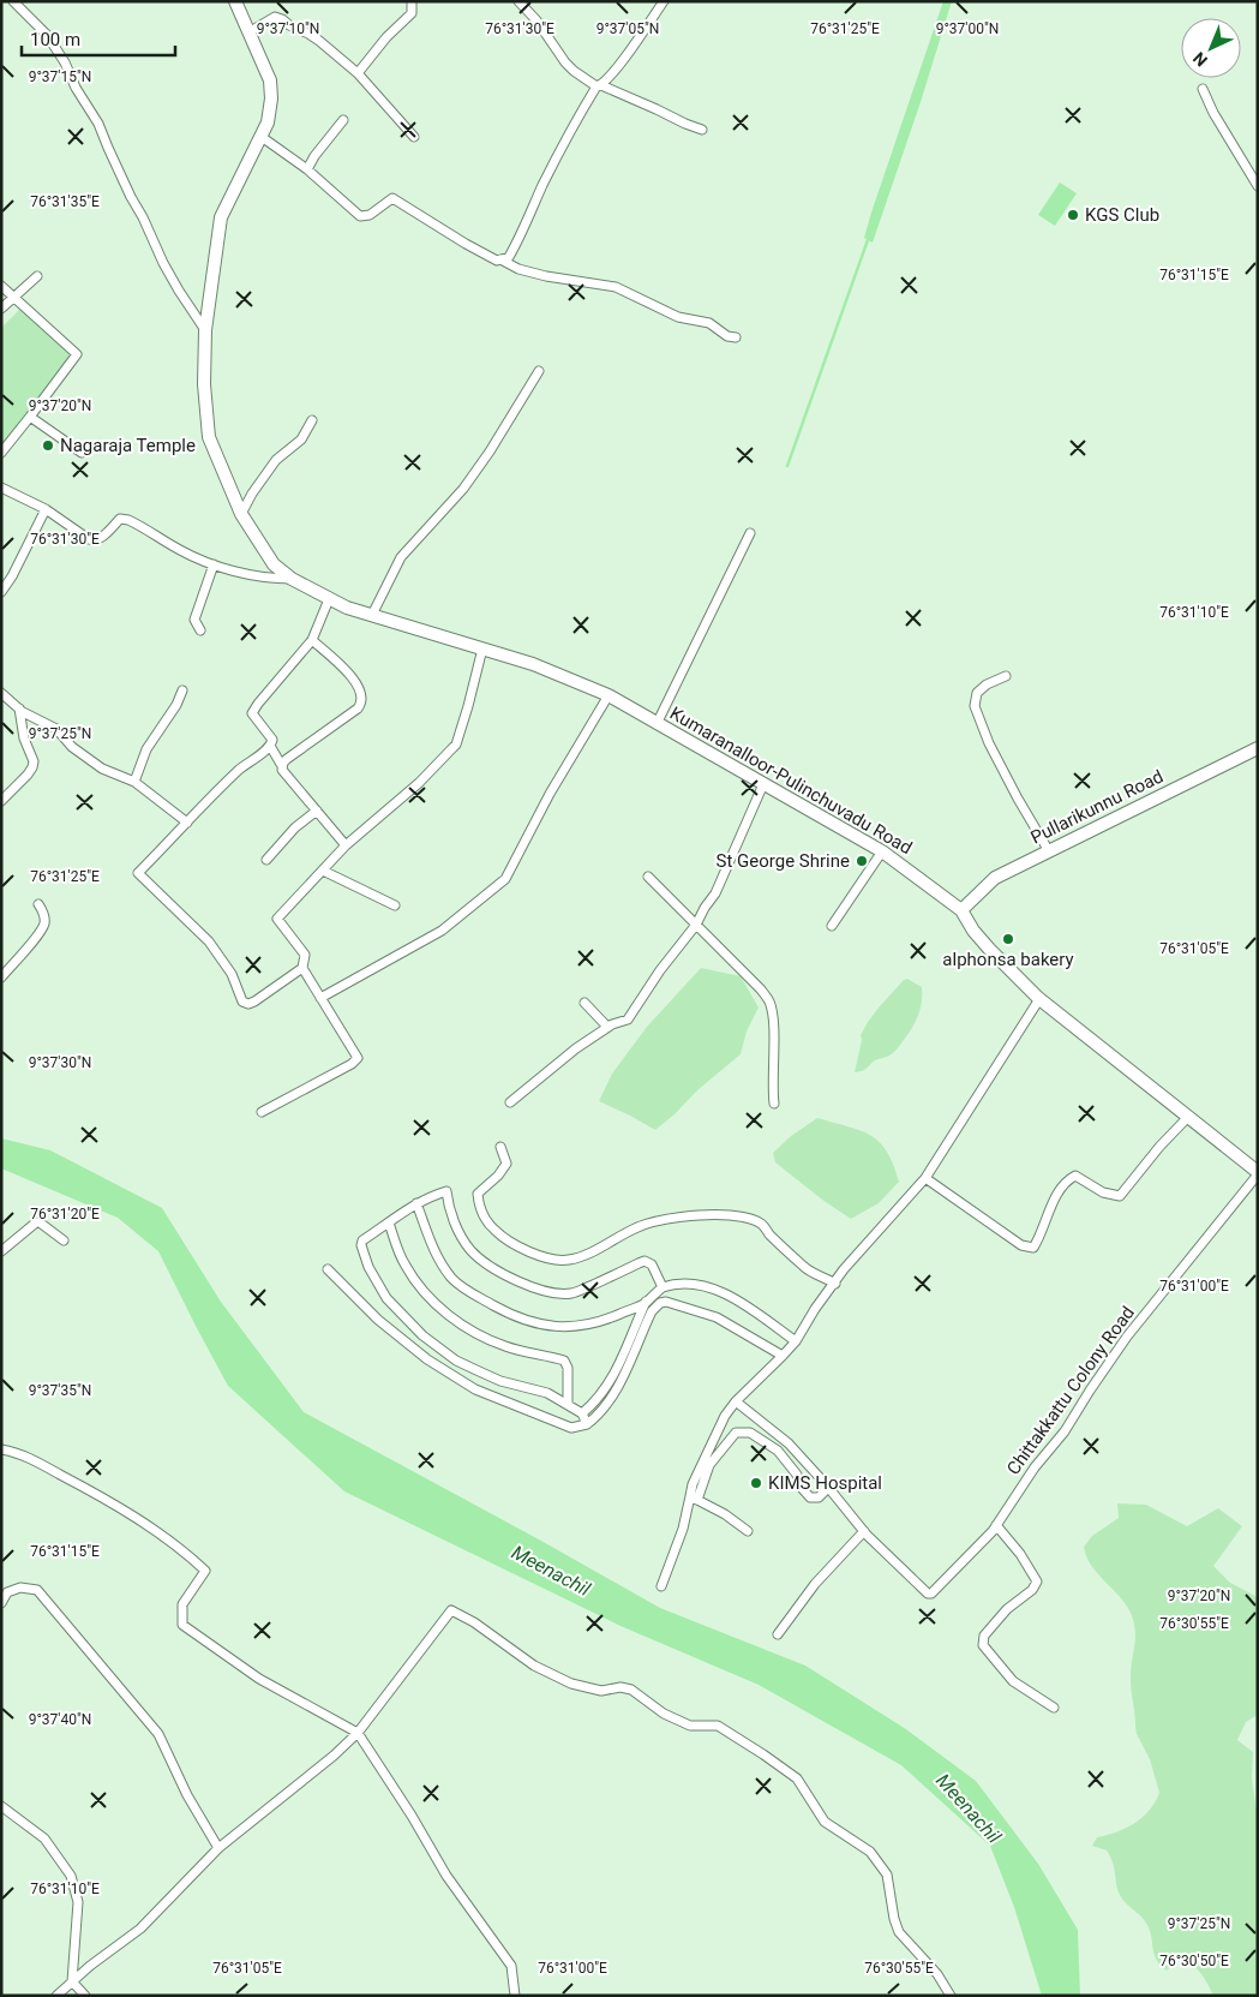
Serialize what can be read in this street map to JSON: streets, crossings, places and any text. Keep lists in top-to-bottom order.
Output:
{
  "streets": {
    "main road": ["Kumaranalloor-Pulinchuvadu Road", "Pullarikunnu Road"],
    "street": ["Chittakkattu Colony Road"]
  },
  "crossings": [
    ["Kumaranalloor-Pulinchuvadu Road", "Pullarikunnu Road"],
    ["Kumaranalloor-Pulinchuvadu Road", "Chittakkattu Colony Road"]
  ],
  "water": ["Meenachil"],
  "places": [
    "KGS Club",
    "Nagaraja Temple",
    "St George Shrine",
    "alphonsa bakery",
    "KIMS Hospital"
  ],
  "scale_bar": "100 m",
  "north": "bottom left",
  "coordinates": [
    "9°37'10\"N",
    "9°37'05\"N",
    "9°37'00\"N",
    "76°31'30\"E",
    "76°31'25\"E",
    "9°37'15\"N",
    "76°31'35\"E",
    "76°31'15\"E",
    "9°37'20\"N",
    "76°31'10\"E",
    "9°37'25\"N",
    "76°31'05\"E",
    "9°37'30\"N",
    "76°31'20\"E",
    "76°31'00\"E",
    "9°37'35\"N",
    "76°30'55\"E",
    "9°37'40\"N",
    "76°30'50\"E"
  ]
}
